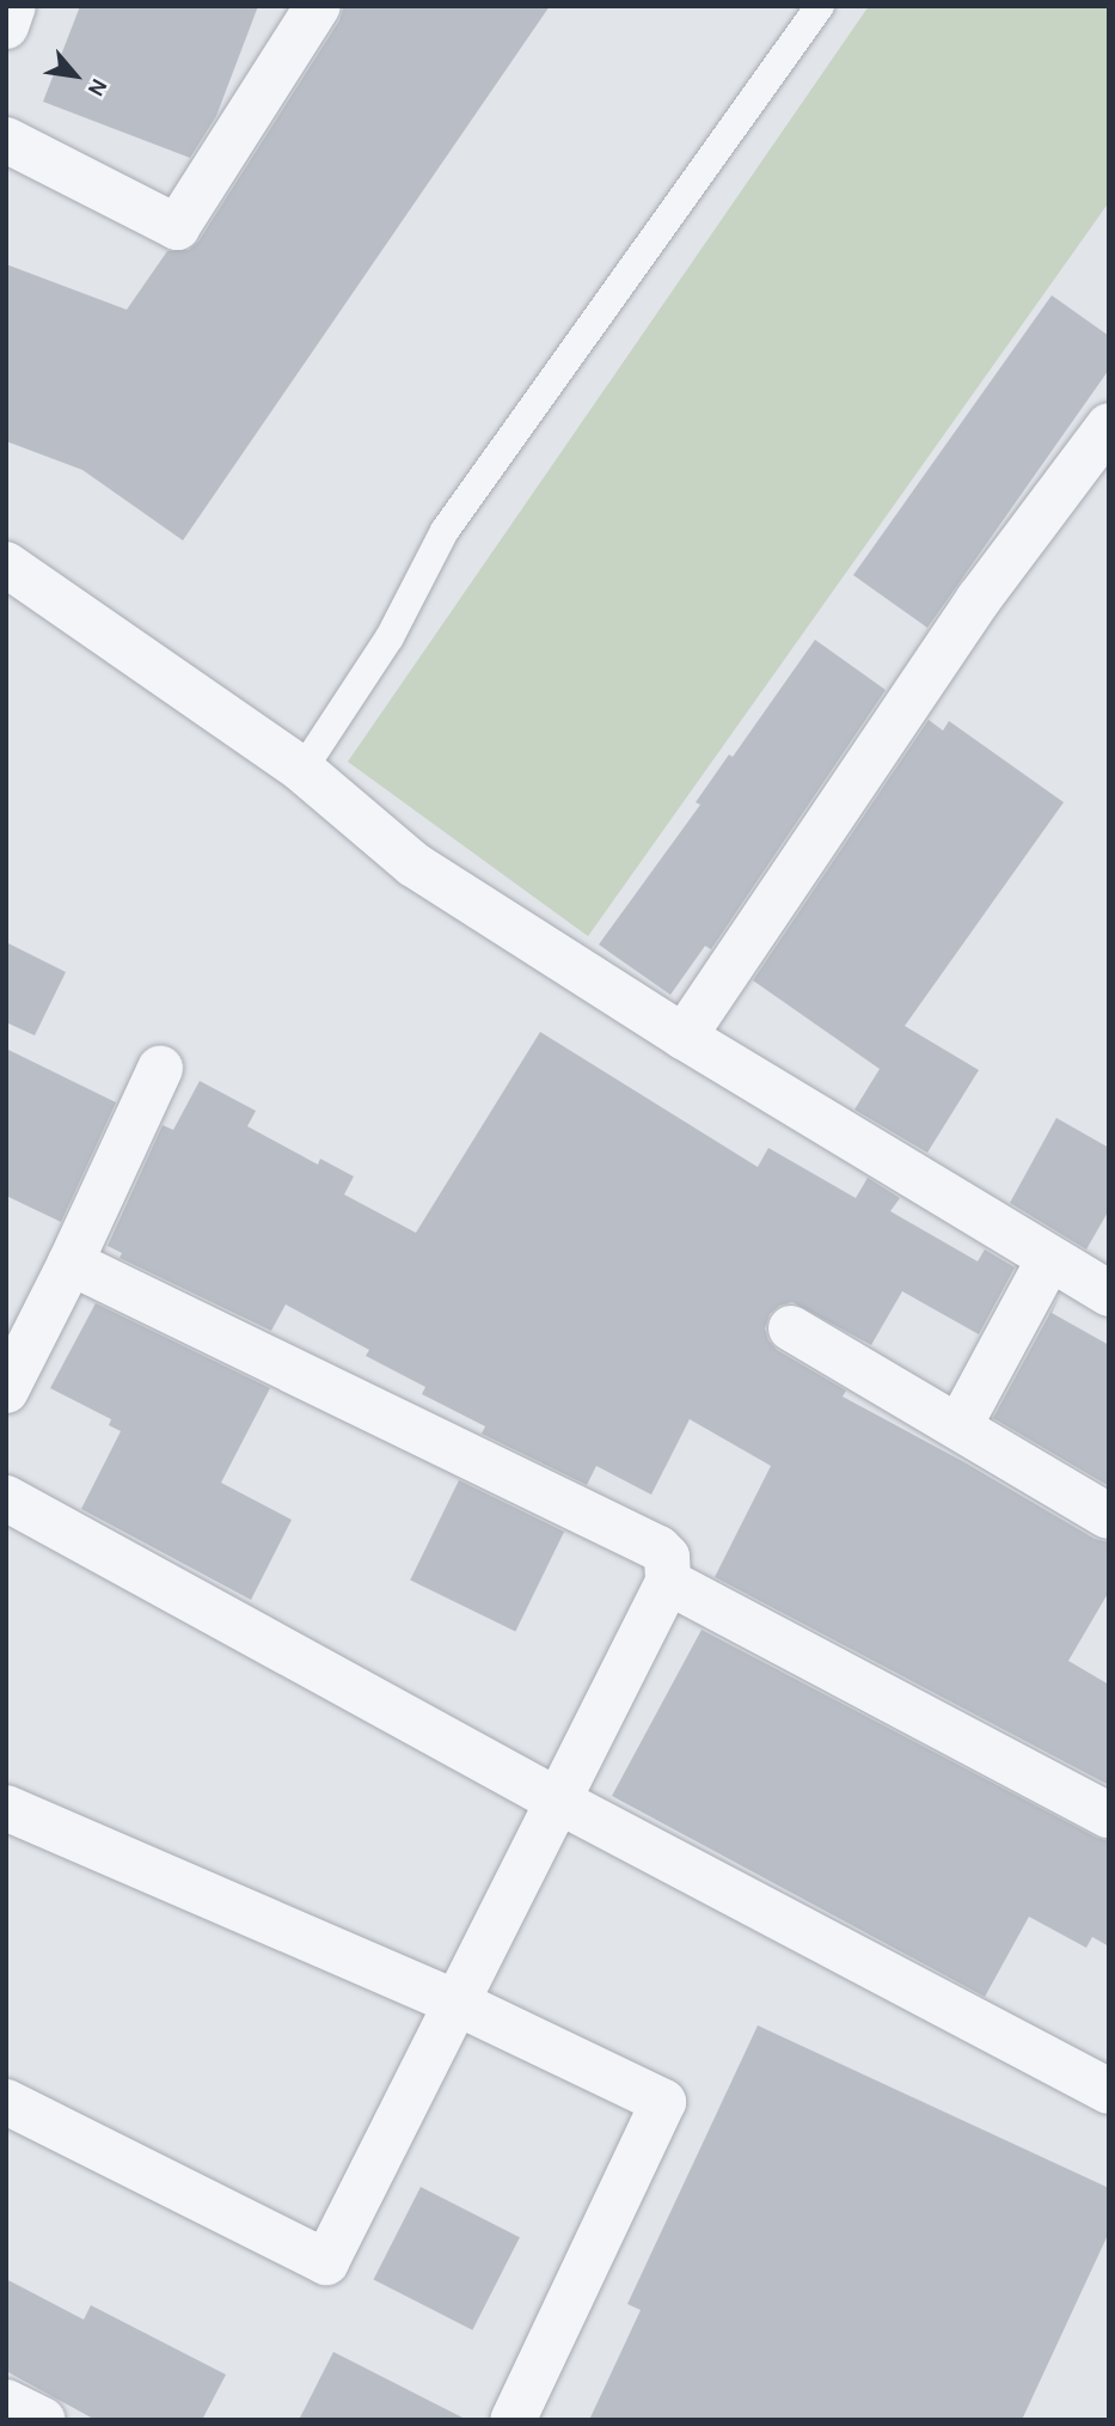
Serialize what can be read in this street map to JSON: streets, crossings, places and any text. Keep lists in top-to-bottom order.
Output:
{
  "north": "bottom right"
}
